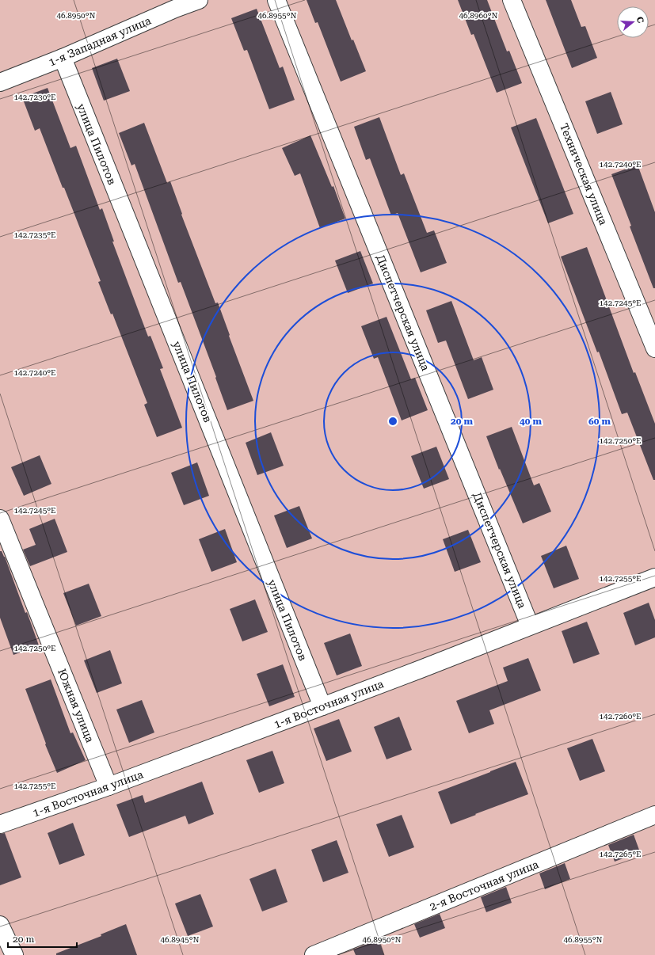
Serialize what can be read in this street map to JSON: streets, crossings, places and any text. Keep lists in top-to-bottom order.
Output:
{
  "streets": {
    "street": [
      "1-я Западная улица",
      "улица Пилотов",
      "Техническая улица",
      "Диспетчерская улица",
      "1-я Восточная улица",
      "Южная улица",
      "2-я Восточная улица"
    ]
  },
  "crossings": [
    ["1-я Западная улица", "улица Пилотов"],
    ["улица Пилотов", "1-я Восточная улица"],
    ["Диспетчерская улица", "1-я Восточная улица"],
    ["1-я Восточная улица", "Южная улица"]
  ],
  "scale_bar": "20 m",
  "north": "right",
  "coordinates": [
    "46.8950°N",
    "46.8955°N",
    "46.8960°N",
    "142.7230°E",
    "142.7240°E",
    "142.7235°E",
    "142.7245°E",
    "142.7250°E",
    "142.7255°E",
    "142.7260°E",
    "142.7265°E",
    "46.8945°N"
  ],
  "rings": ["20 m", "40 m", "60 m"]
}
